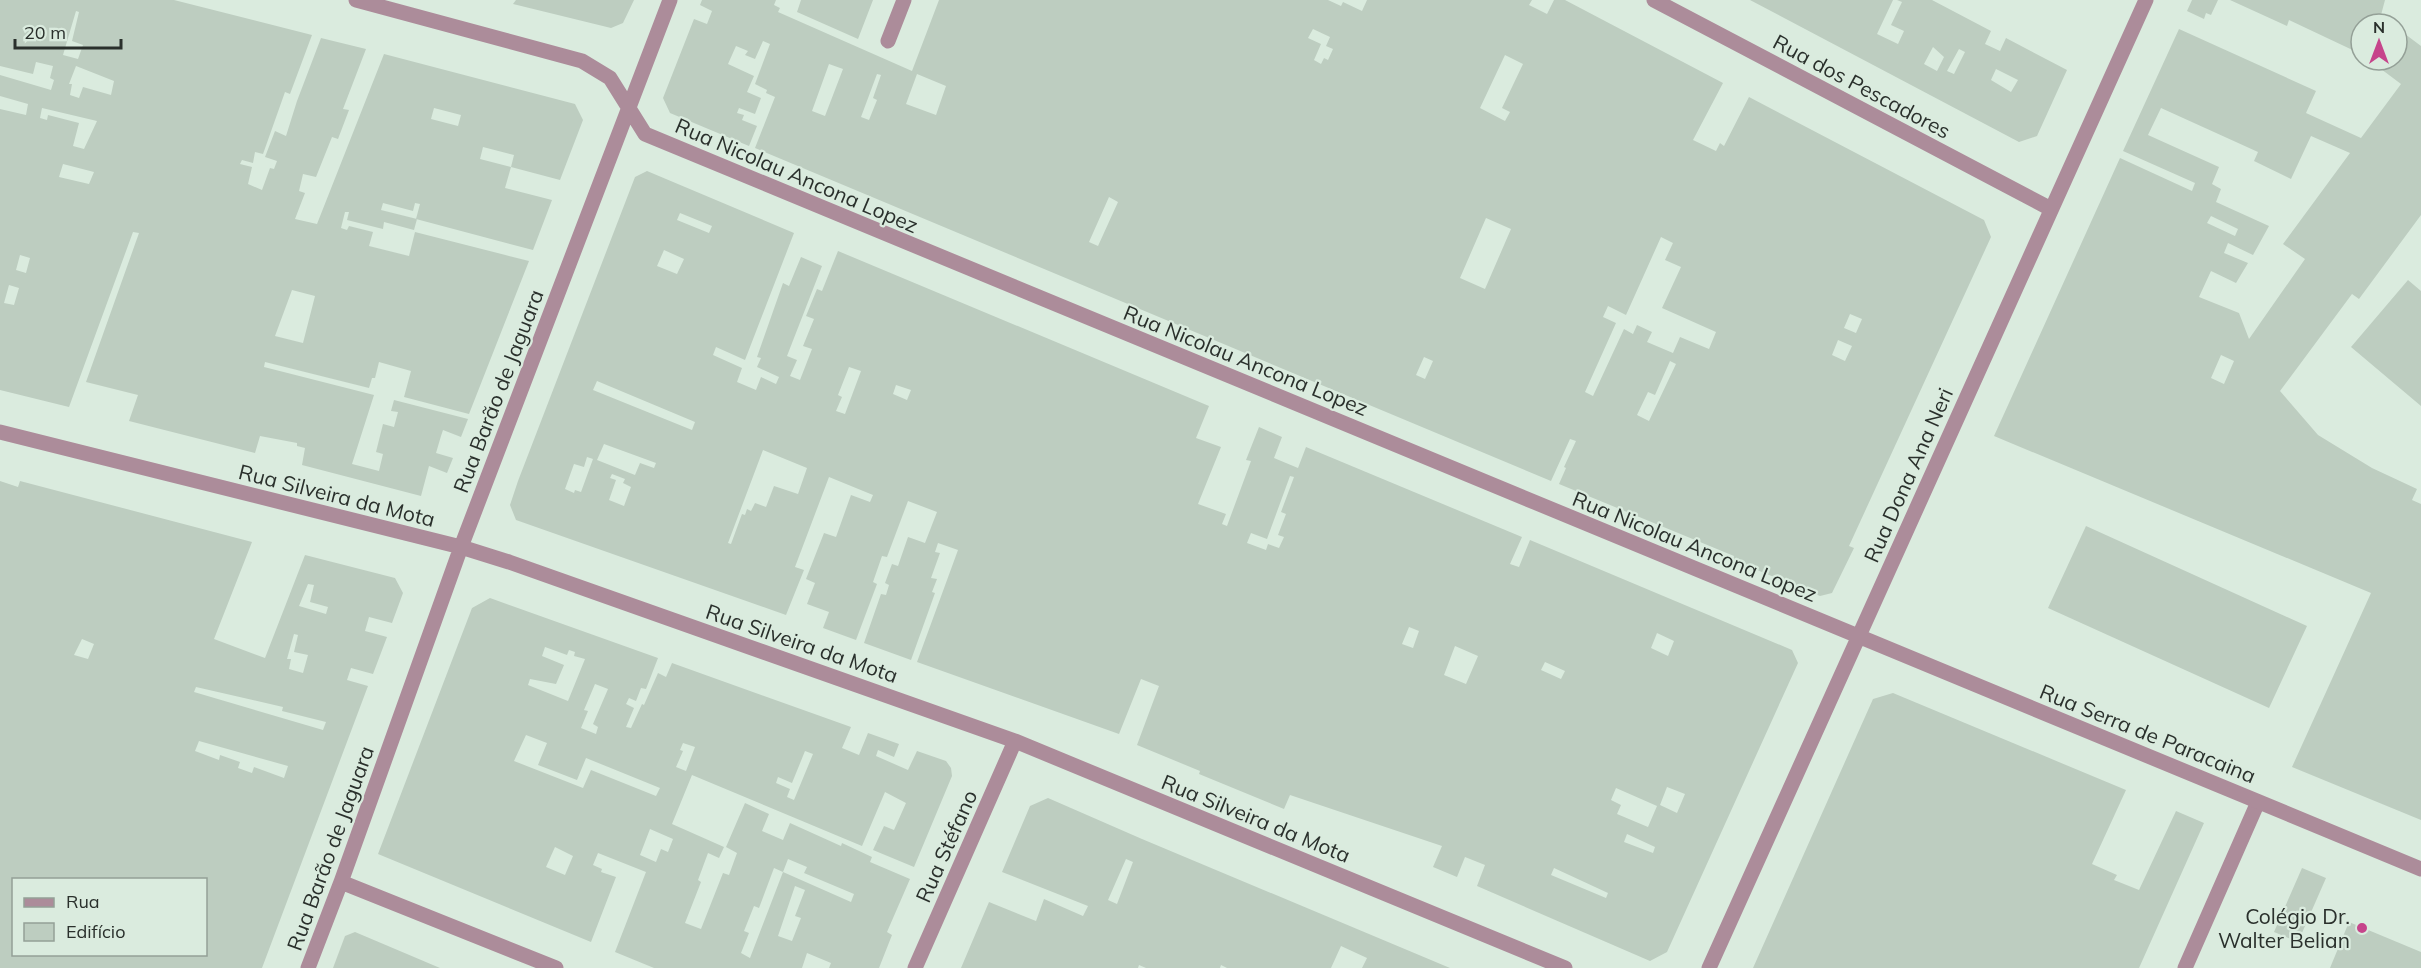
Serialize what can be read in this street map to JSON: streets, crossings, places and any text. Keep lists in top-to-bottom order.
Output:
{
  "streets": {
    "street": [
      "Rua dos Pescadores",
      "Rua Nicolau Ancona Lopez",
      "Rua Barão de Jaguara",
      "Rua Dona Ana Neri",
      "Rua Silveira da Mota",
      "Rua Serra de Paracaina",
      "Rua Stéfano"
    ]
  },
  "crossings": [
    ["Rua dos Pescadores", "Rua Dona Ana Neri"],
    ["Rua Nicolau Ancona Lopez", "Rua Barão de Jaguara"],
    ["Rua Nicolau Ancona Lopez", "Rua Dona Ana Neri"],
    ["Rua Nicolau Ancona Lopez", "Rua Serra de Paracaina"],
    ["Rua Barão de Jaguara", "Rua Silveira da Mota"],
    ["Rua Dona Ana Neri", "Rua Serra de Paracaina"],
    ["Rua Silveira da Mota", "Rua Stéfano"]
  ],
  "places": ["Colégio Dr. Walter Belian"],
  "legend": ["Rua", "Edifício"],
  "scale_bar": "20 m",
  "north": "top"
}
